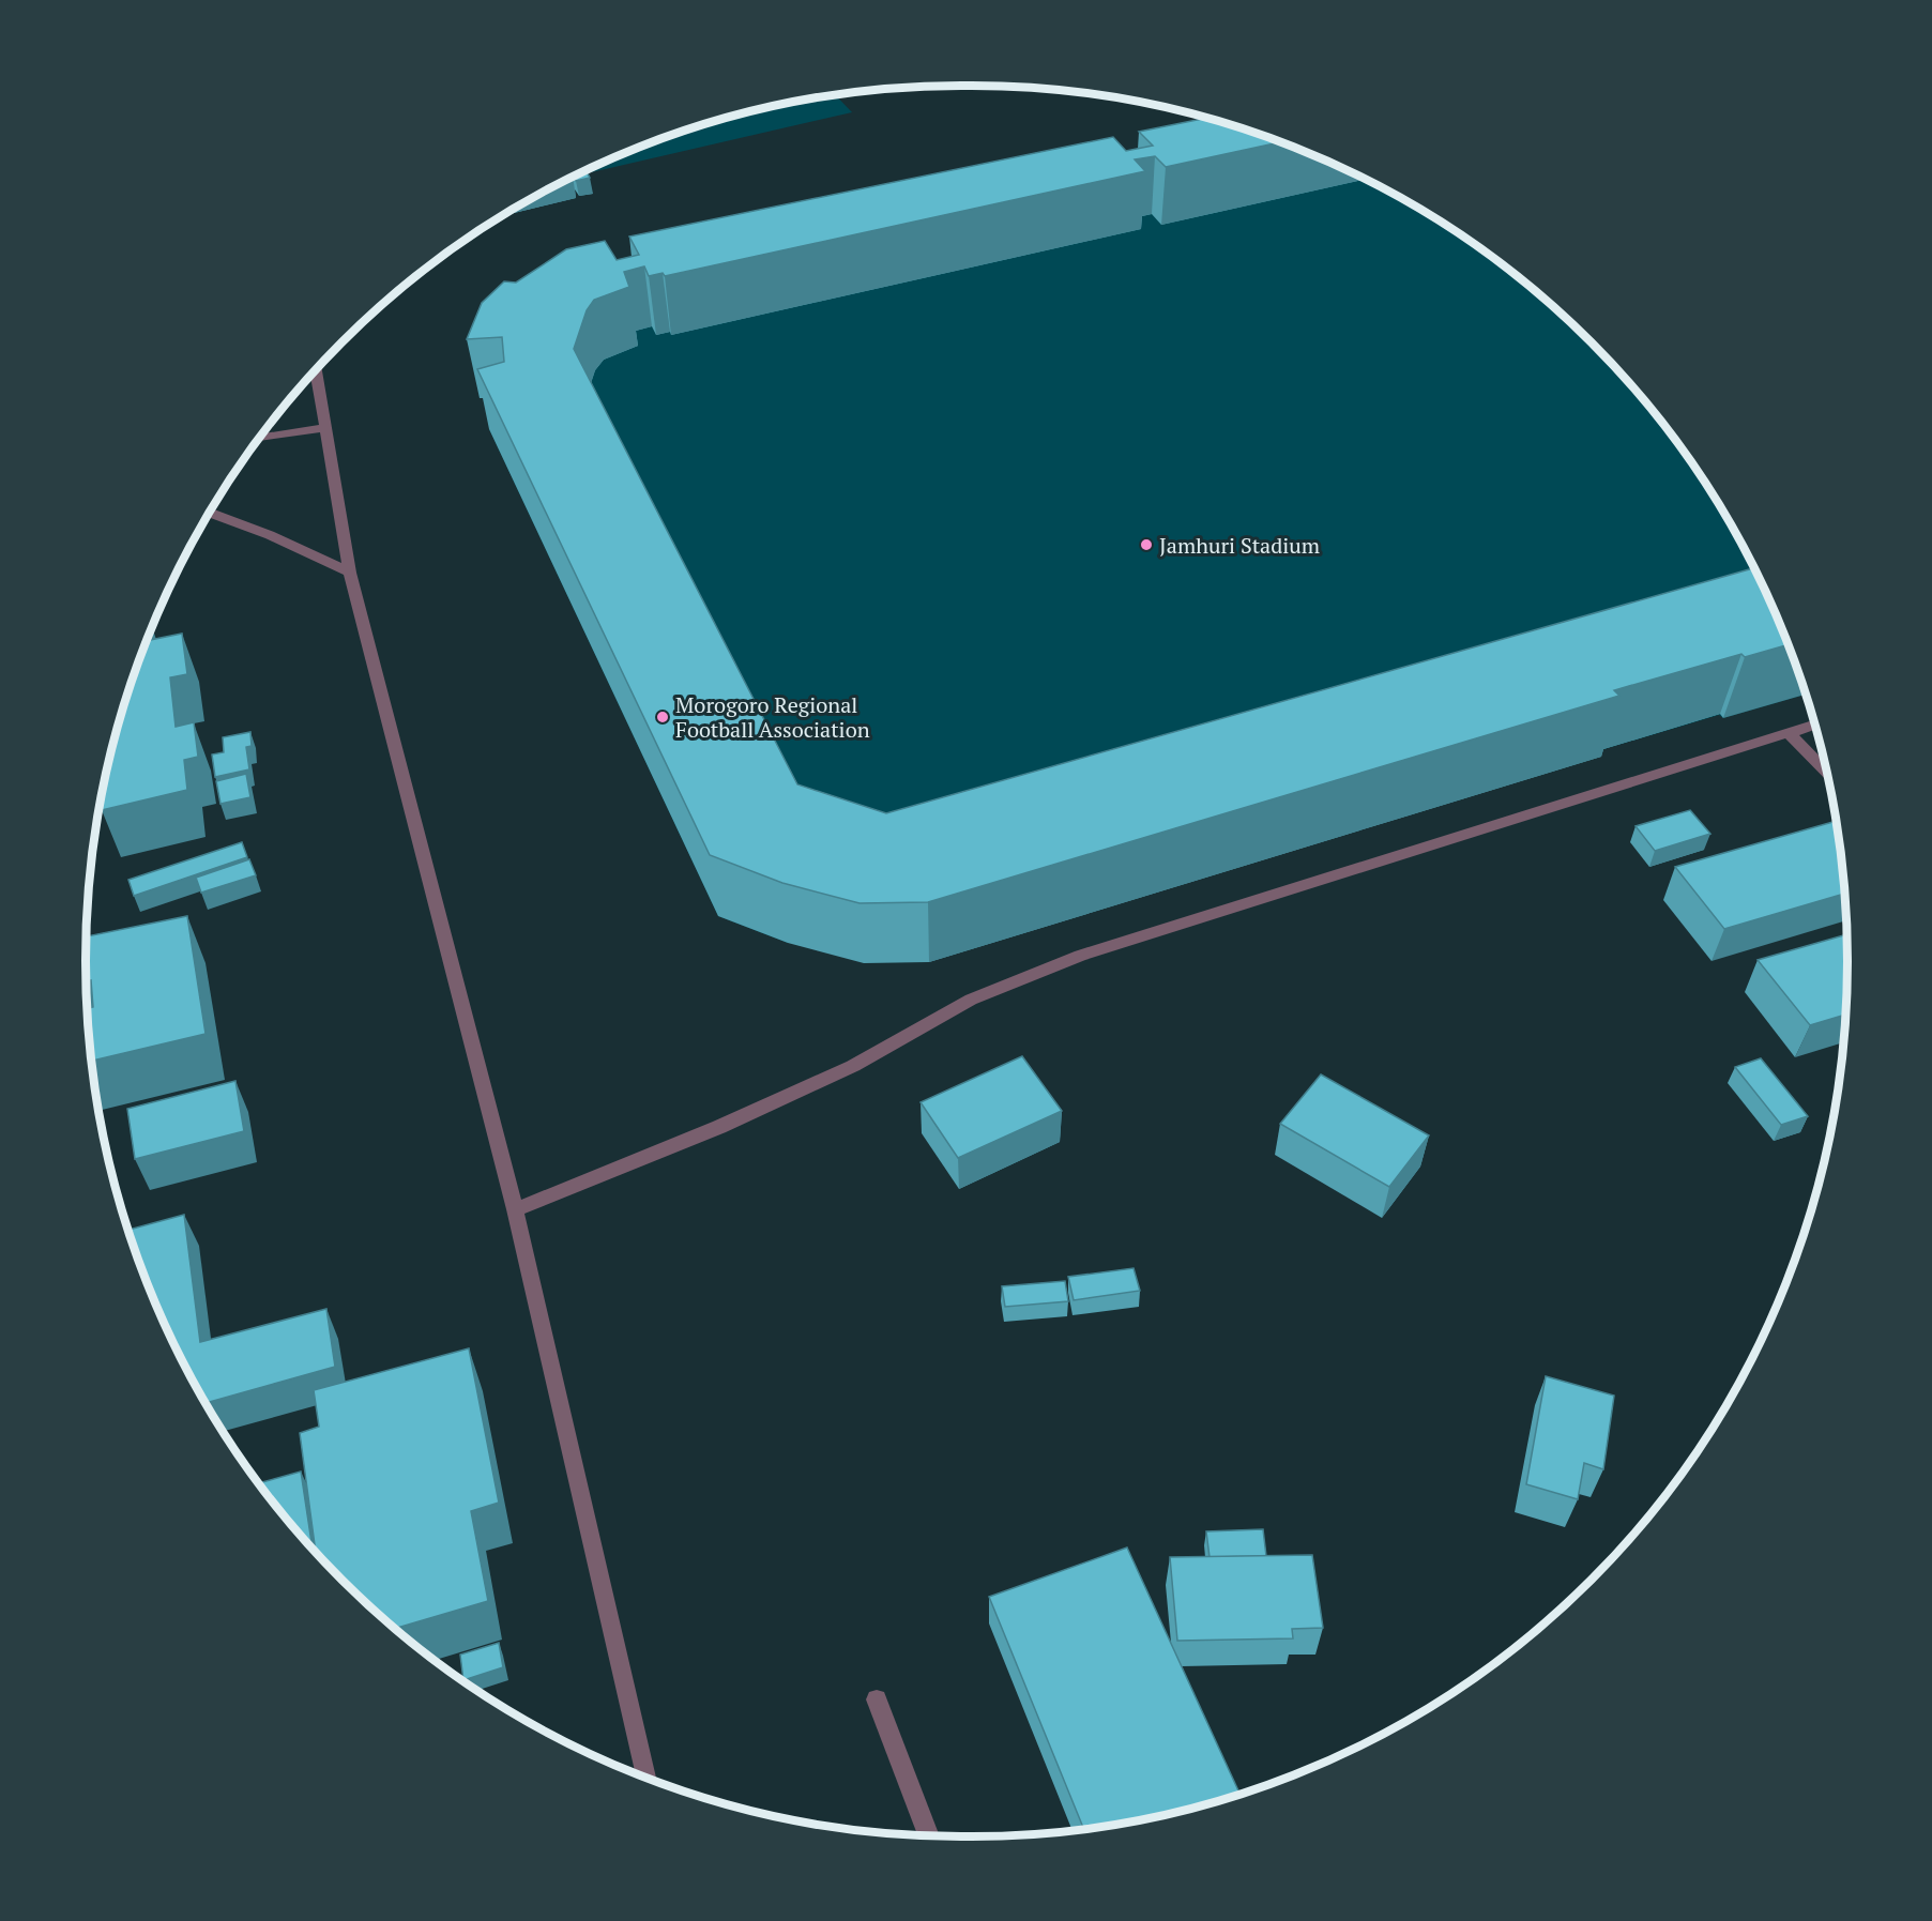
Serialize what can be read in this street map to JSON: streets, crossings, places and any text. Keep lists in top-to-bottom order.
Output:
{
  "places": ["Jamhuri Stadium", "Morogoro Regional Football Association"]
}
